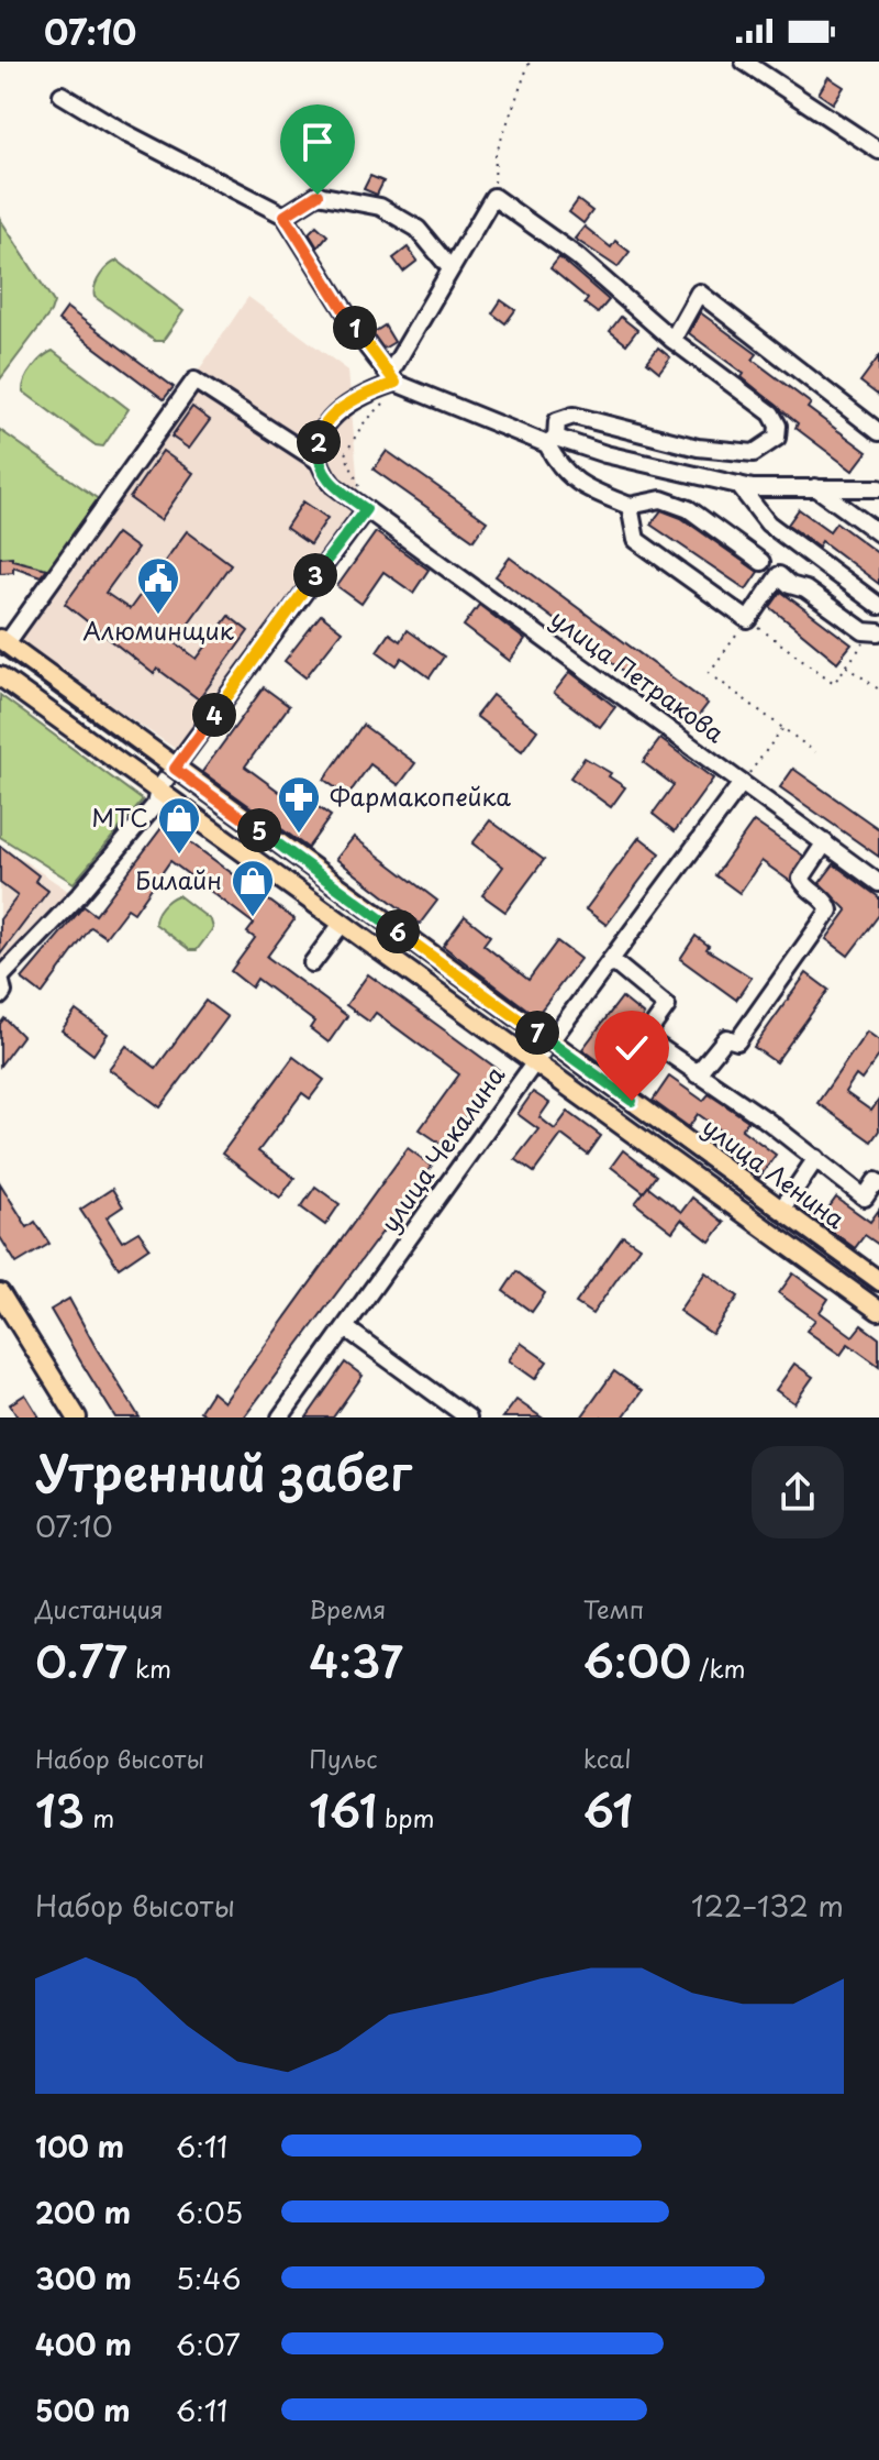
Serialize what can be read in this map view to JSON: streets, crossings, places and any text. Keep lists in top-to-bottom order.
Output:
{
  "streets": {
    "main road": ["улица Ленина"],
    "street": ["улица Петракова", "улица Чекалина"]
  },
  "crossings": [
    ["улица Петракова", "улица Чекалина"],
    ["улица Петракова", "улица Ленина"],
    ["улица Чекалина", "улица Ленина"]
  ],
  "places": {
    "public building": ["Алюминщик"],
    "pharmacy": ["Фармакопейка"],
    "shop": ["МТС", "Билайн"]
  },
  "page": {
    "status": "07:10",
    "pins": [
      "1",
      "2",
      "3",
      "4",
      "5",
      "6",
      "7"
    ],
    "heading": ["Утренний забег", "07:10"],
    "stats": [
      ["Дистанция", "0.77 km"],
      ["Время", "4:37"],
      ["Темп", "6:00 /km"],
      ["Набор высоты", "13 m"],
      ["Пульс", "161 bpm"],
      ["kcal", "61"]
    ],
    "chart": ["Набор высоты", "122–132 m"],
    "list": [
      {
        "name": "100 m",
        "note": "6:11"
      },
      {
        "name": "200 m",
        "note": "6:05"
      },
      {
        "name": "300 m",
        "note": "5:46"
      },
      {
        "name": "400 m",
        "note": "6:07"
      },
      {
        "name": "500 m",
        "note": "6:11"
      }
    ]
  }
}
